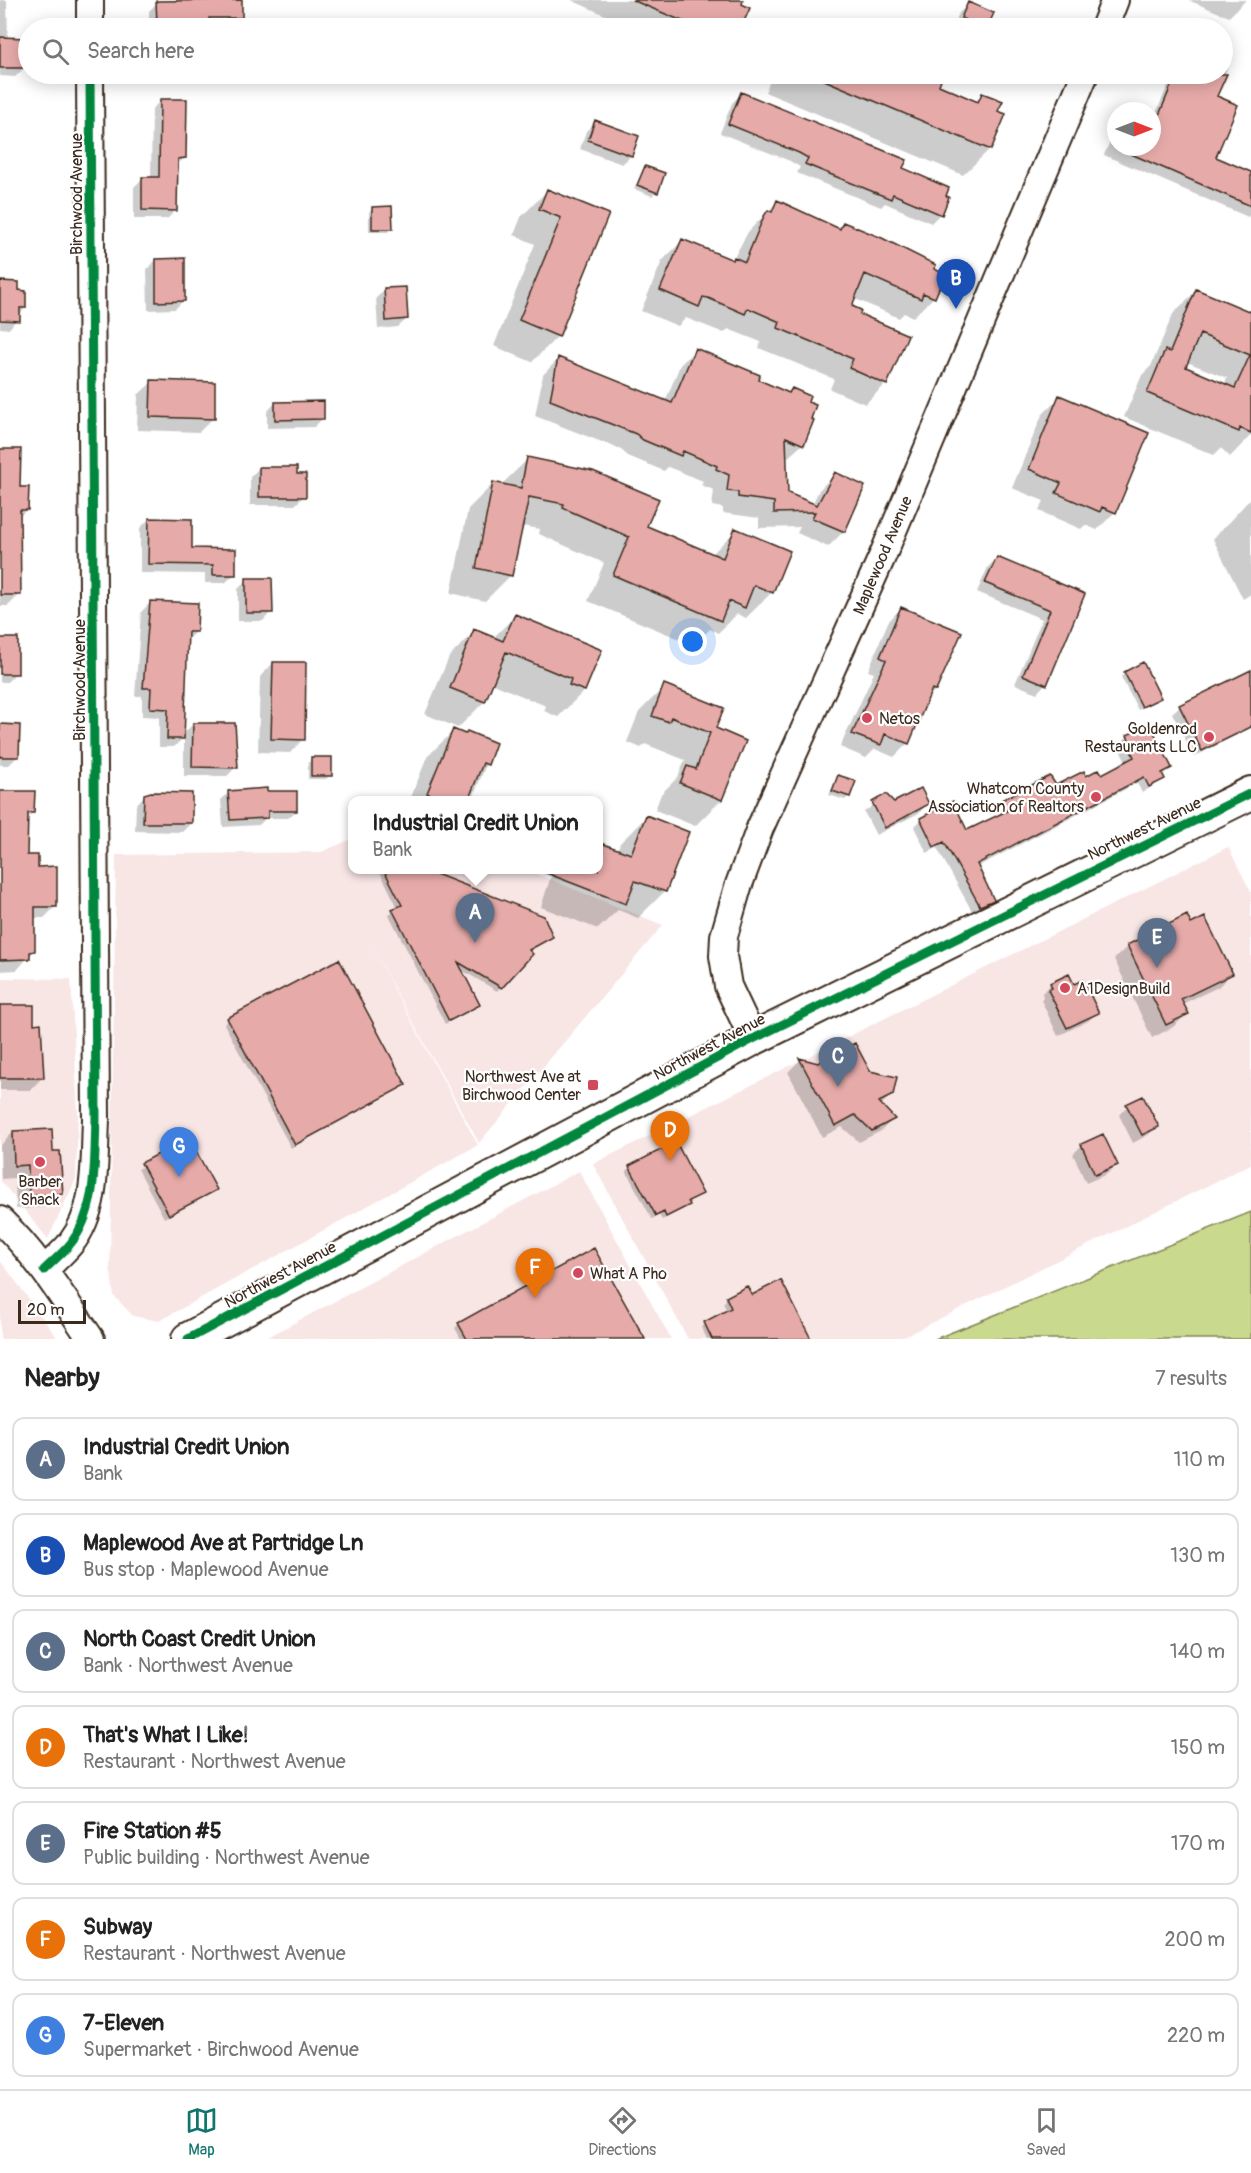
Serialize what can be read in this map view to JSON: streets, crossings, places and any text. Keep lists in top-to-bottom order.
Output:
{
  "streets": {
    "main road": ["Northwest Avenue"],
    "street": ["Birchwood Avenue", "Maplewood Avenue"]
  },
  "crossings": [
    ["Maplewood Avenue", "Northwest Avenue"]
  ],
  "places": {
    "other": [
      "Netos",
      "Goldenrod Restaurants LLC",
      "Whatcom County Association of Realtors",
      "A1DesignBuild",
      "Barber Shack",
      "What A Pho"
    ],
    "transit": ["Northwest Ave at Birchwood Center"]
  },
  "scale_bar": "20 m",
  "north": "right",
  "page": {
    "search": "Search here",
    "pins": [
      "B",
      "A",
      "E",
      "C",
      "D",
      "G",
      "F"
    ],
    "popup": ["Industrial Credit Union", "Bank"],
    "scale": "20 m",
    "heading": ["Nearby", "7 results"],
    "list": [
      {
        "mark": "A",
        "name": "Industrial Credit Union",
        "note": "Bank",
        "value": "110 m"
      },
      {
        "mark": "B",
        "name": "Maplewood Ave at Partridge Ln",
        "note": "Bus stop · Maplewood Avenue",
        "value": "130 m"
      },
      {
        "mark": "C",
        "name": "North Coast Credit Union",
        "note": "Bank · Northwest Avenue",
        "value": "140 m"
      },
      {
        "mark": "D",
        "name": "That's What I Like!",
        "note": "Restaurant · Northwest Avenue",
        "value": "150 m"
      },
      {
        "mark": "E",
        "name": "Fire Station #5",
        "note": "Public building · Northwest Avenue",
        "value": "170 m"
      },
      {
        "mark": "F",
        "name": "Subway",
        "note": "Restaurant · Northwest Avenue",
        "value": "200 m"
      },
      {
        "mark": "G",
        "name": "7-Eleven",
        "note": "Supermarket · Birchwood Avenue",
        "value": "220 m"
      }
    ],
    "nav": ["Map", "Directions", "Saved"]
  }
}
